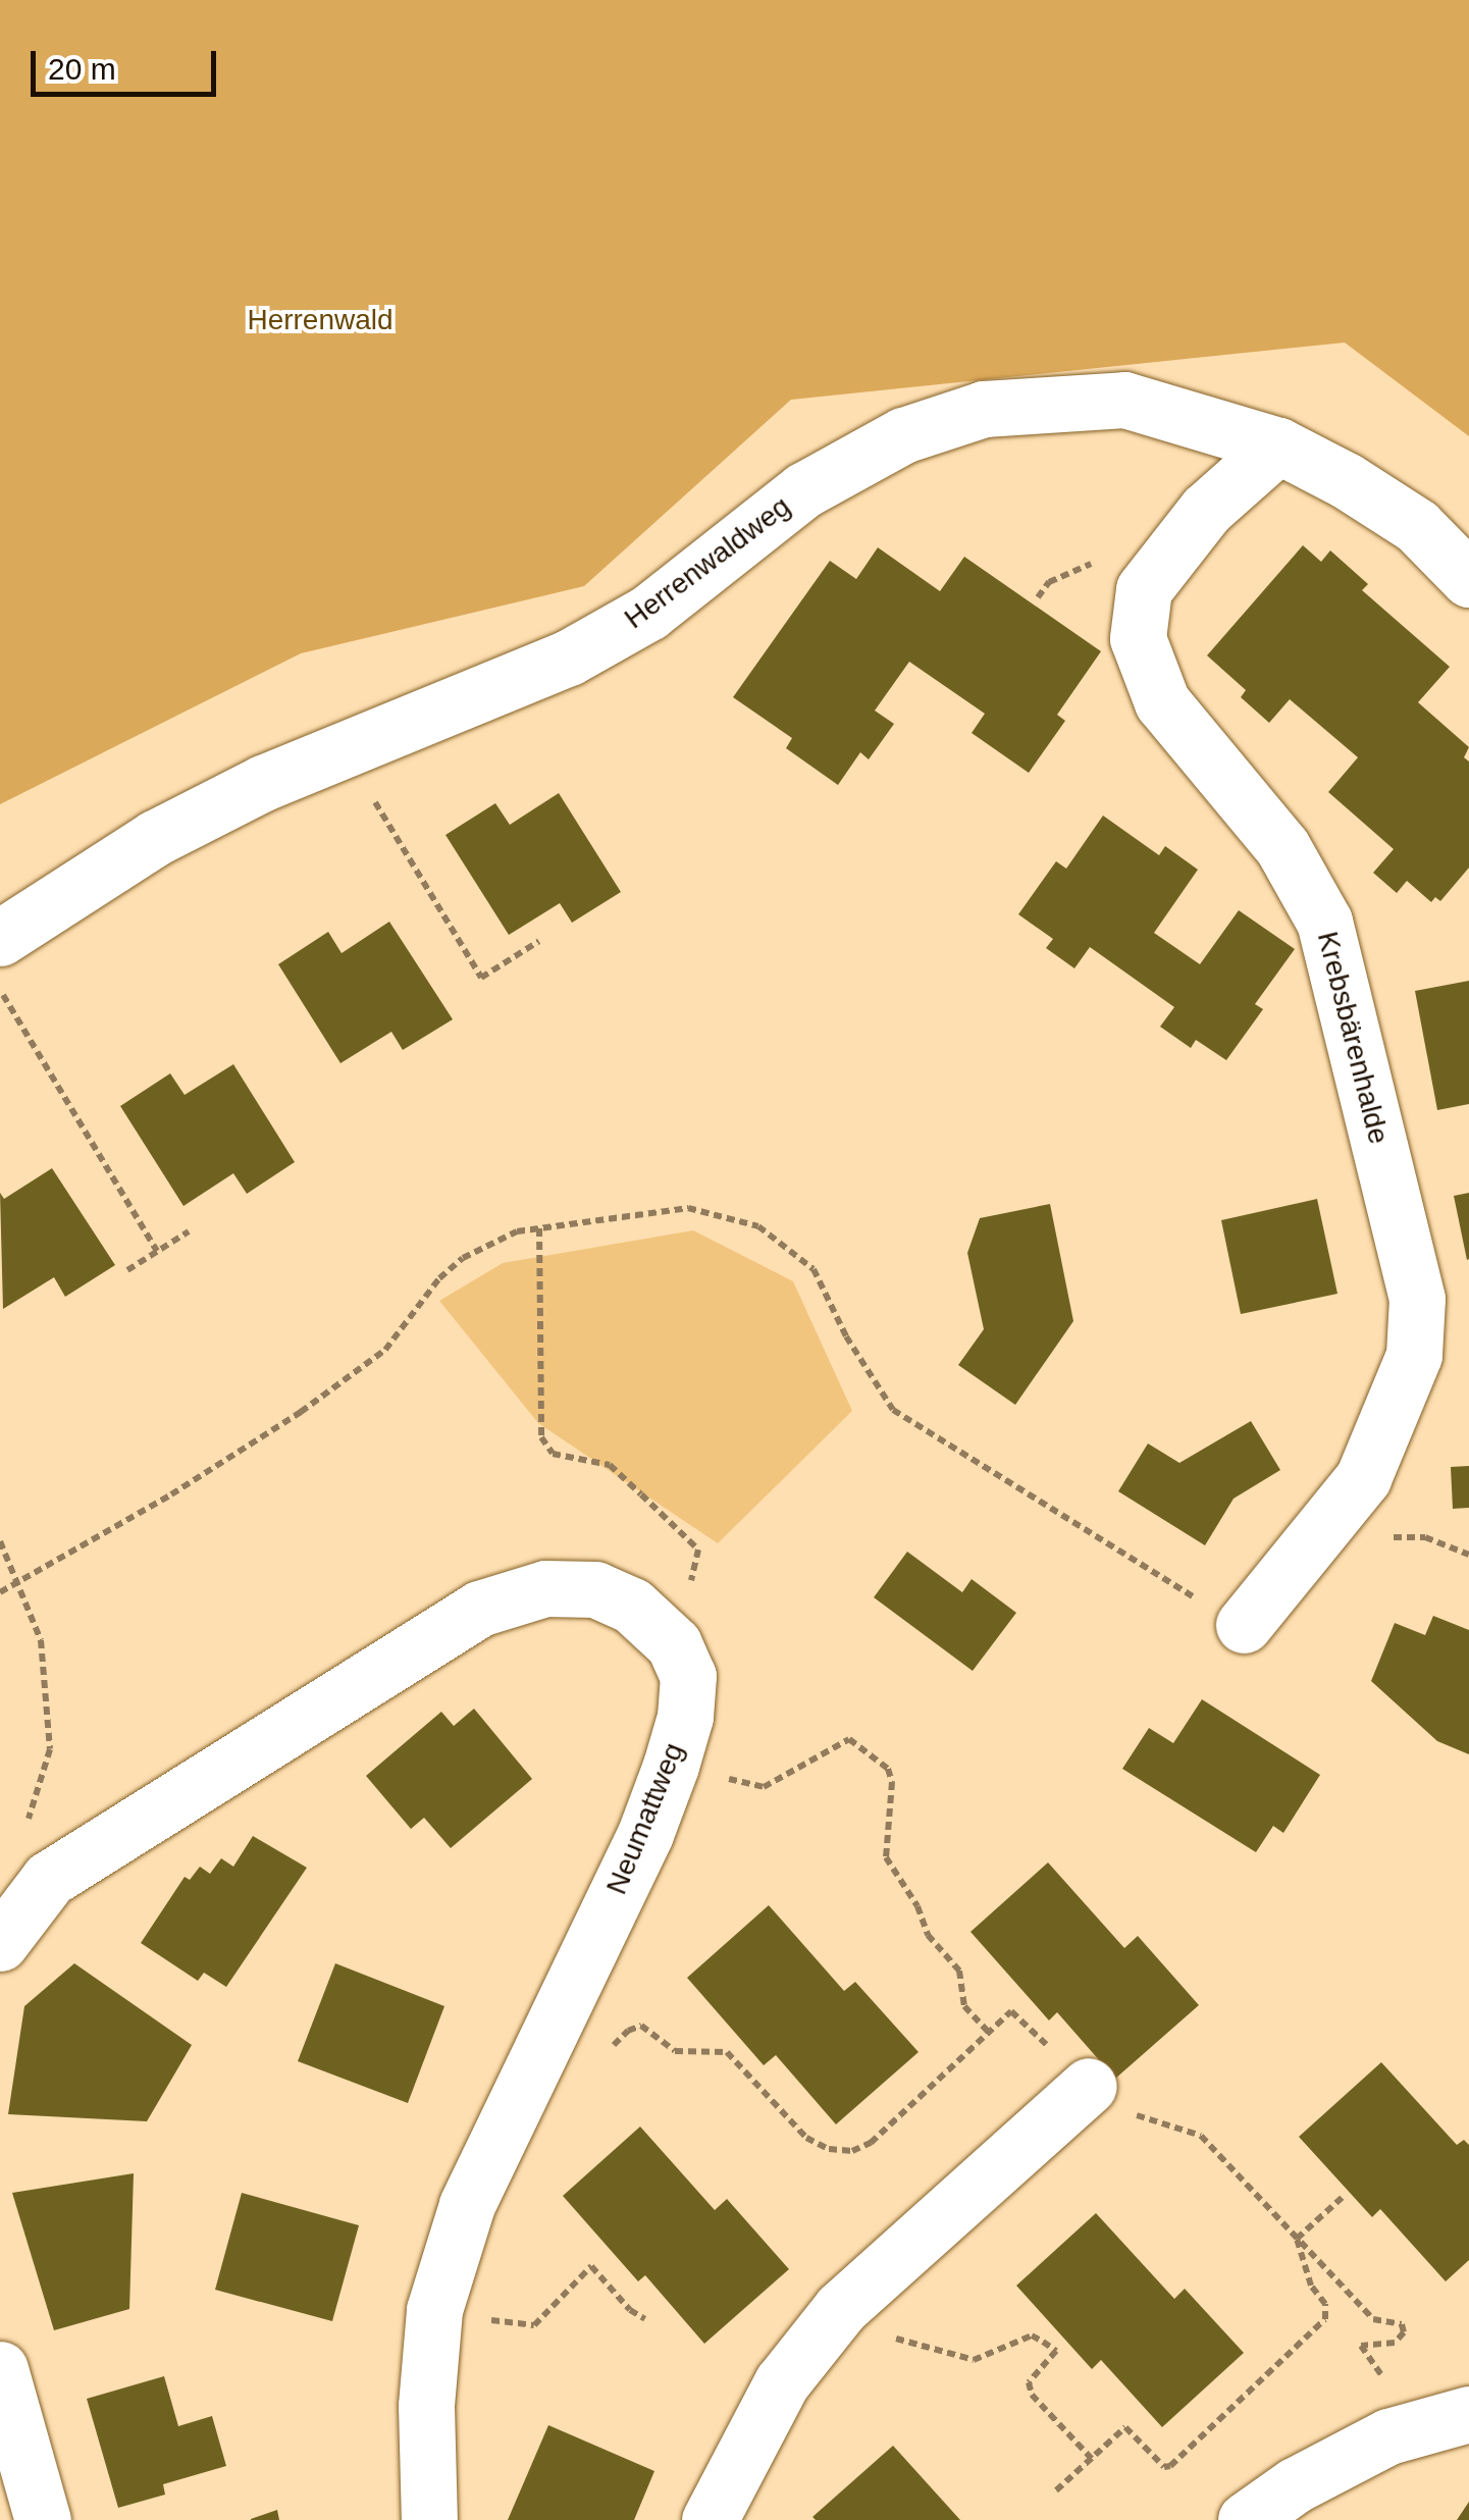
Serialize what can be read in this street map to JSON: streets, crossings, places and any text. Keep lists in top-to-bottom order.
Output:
{
  "streets": {
    "street": ["Herrenwaldweg", "Krebsbärenhalde", "Neumattweg"]
  },
  "crossings": [
    ["Herrenwaldweg", "Krebsbärenhalde"]
  ],
  "parks": ["Herrenwald"],
  "scale_bar": "20 m"
}
